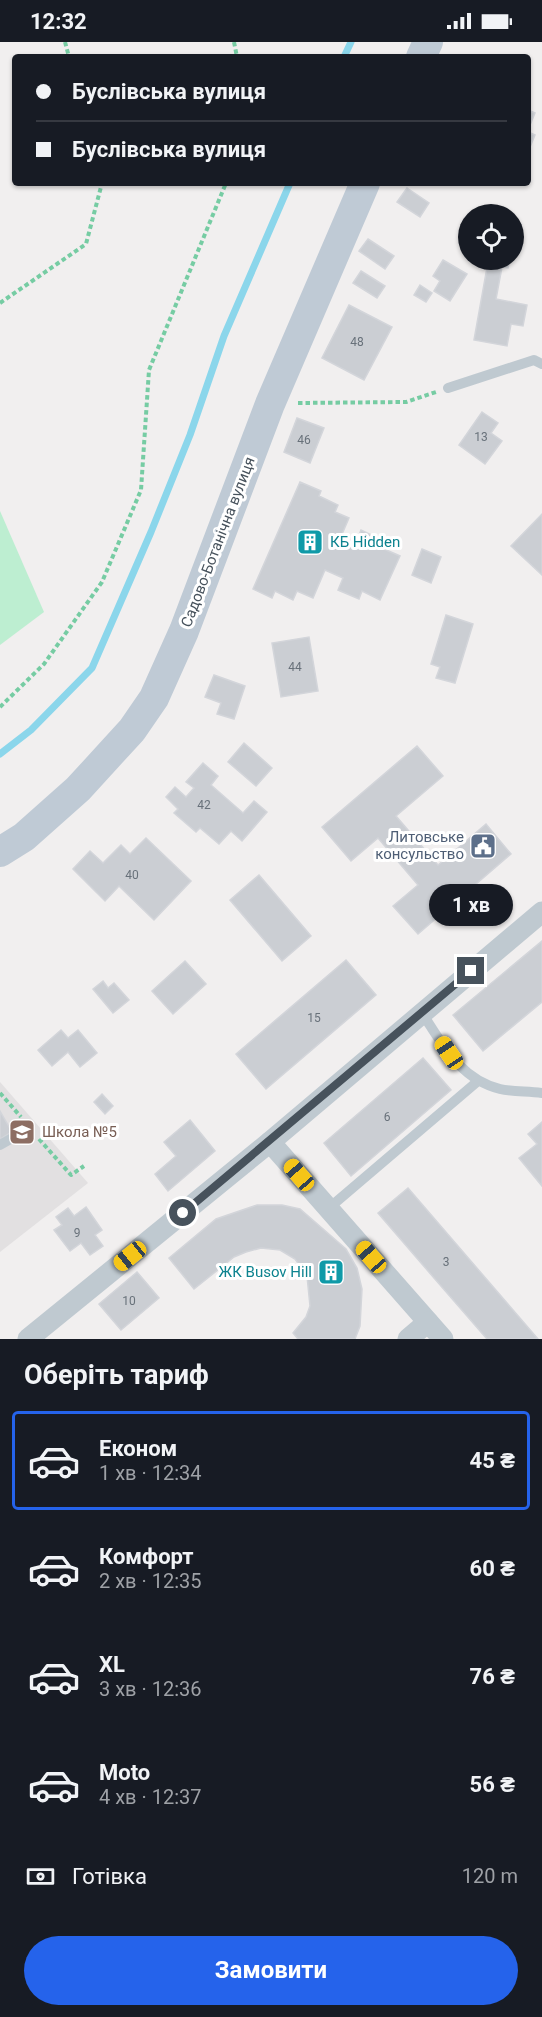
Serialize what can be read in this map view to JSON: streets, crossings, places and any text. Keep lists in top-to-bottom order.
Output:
{
  "streets": {
    "street": ["Садово-Ботанічна вулиця"]
  },
  "places": {
    "building": ["КБ Hidden", "ЖК Busov Hill"],
    "public building": ["Литовське консульство"],
    "school or university": ["Школа №5"]
  },
  "house_numbers": [
    "48",
    "13",
    "46",
    "44",
    "42",
    "40",
    "15",
    "6",
    "9",
    "3",
    "10"
  ],
  "page": {
    "status": "12:32",
    "banner": ["Буслівська вулиця", "Буслівська вулиця"],
    "bubble": "1 хв",
    "heading": "Оберіть тариф",
    "list": [
      {
        "name": "Економ",
        "note": "1 хв · 12:34",
        "value": "45 ₴"
      },
      {
        "name": "Комфорт",
        "note": "2 хв · 12:35",
        "value": "60 ₴"
      },
      {
        "name": "XL",
        "note": "3 хв · 12:36",
        "value": "76 ₴"
      },
      {
        "name": "Moto",
        "note": "4 хв · 12:37",
        "value": "56 ₴"
      }
    ],
    "pay": ["Готівка", "120 m"],
    "buttons": "Замовити"
  }
}
